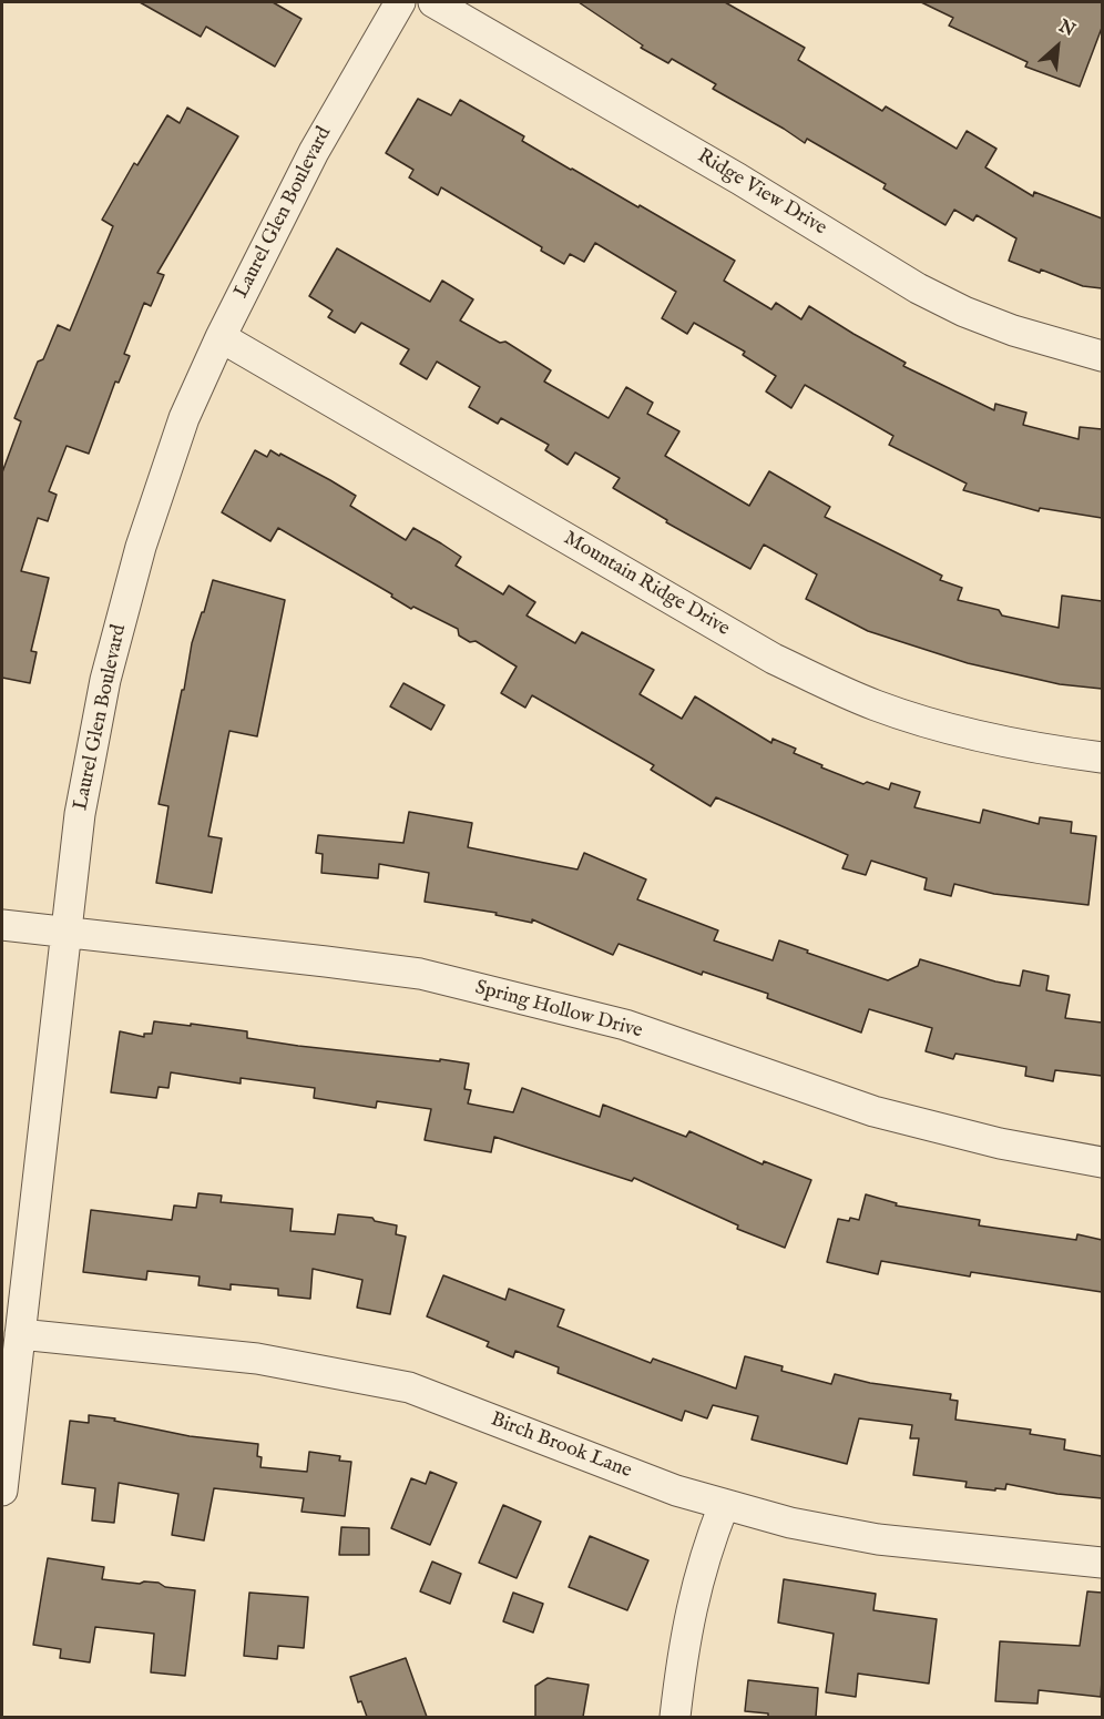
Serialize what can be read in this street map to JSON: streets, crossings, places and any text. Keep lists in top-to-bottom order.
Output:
{
  "streets": {
    "street": [
      "Ridge View Drive",
      "Laurel Glen Boulevard",
      "Mountain Ridge Drive",
      "Spring Hollow Drive",
      "Birch Brook Lane"
    ]
  },
  "crossings": [
    ["Laurel Glen Boulevard", "Mountain Ridge Drive"],
    ["Laurel Glen Boulevard", "Spring Hollow Drive"],
    ["Laurel Glen Boulevard", "Birch Brook Lane"]
  ],
  "north": "top right"
}
